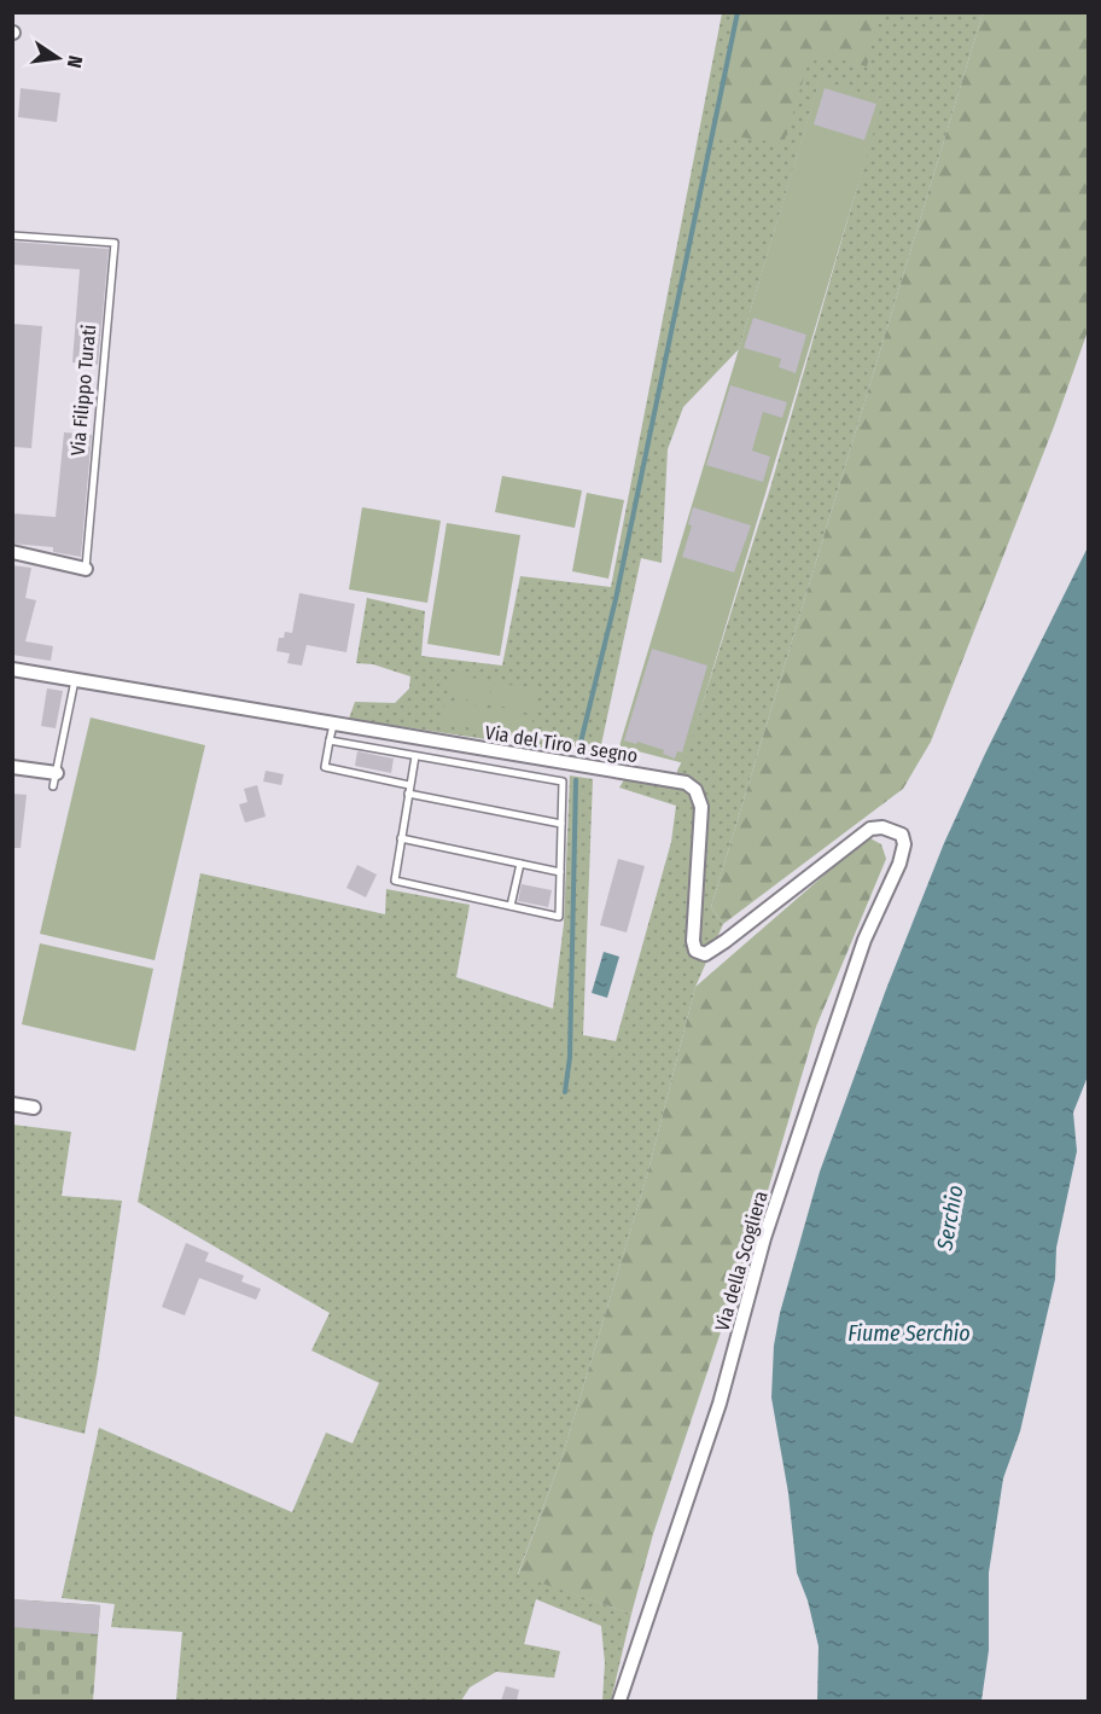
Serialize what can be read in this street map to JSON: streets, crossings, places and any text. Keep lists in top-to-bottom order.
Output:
{
  "streets": {
    "street": ["Via Filippo Turati", "Via del Tiro a segno", "Via della Scogliera"]
  },
  "crossings": [
    ["Via del Tiro a segno", "Via della Scogliera"]
  ],
  "water": ["Serchio", "Fiume Serchio"],
  "north": "right"
}
